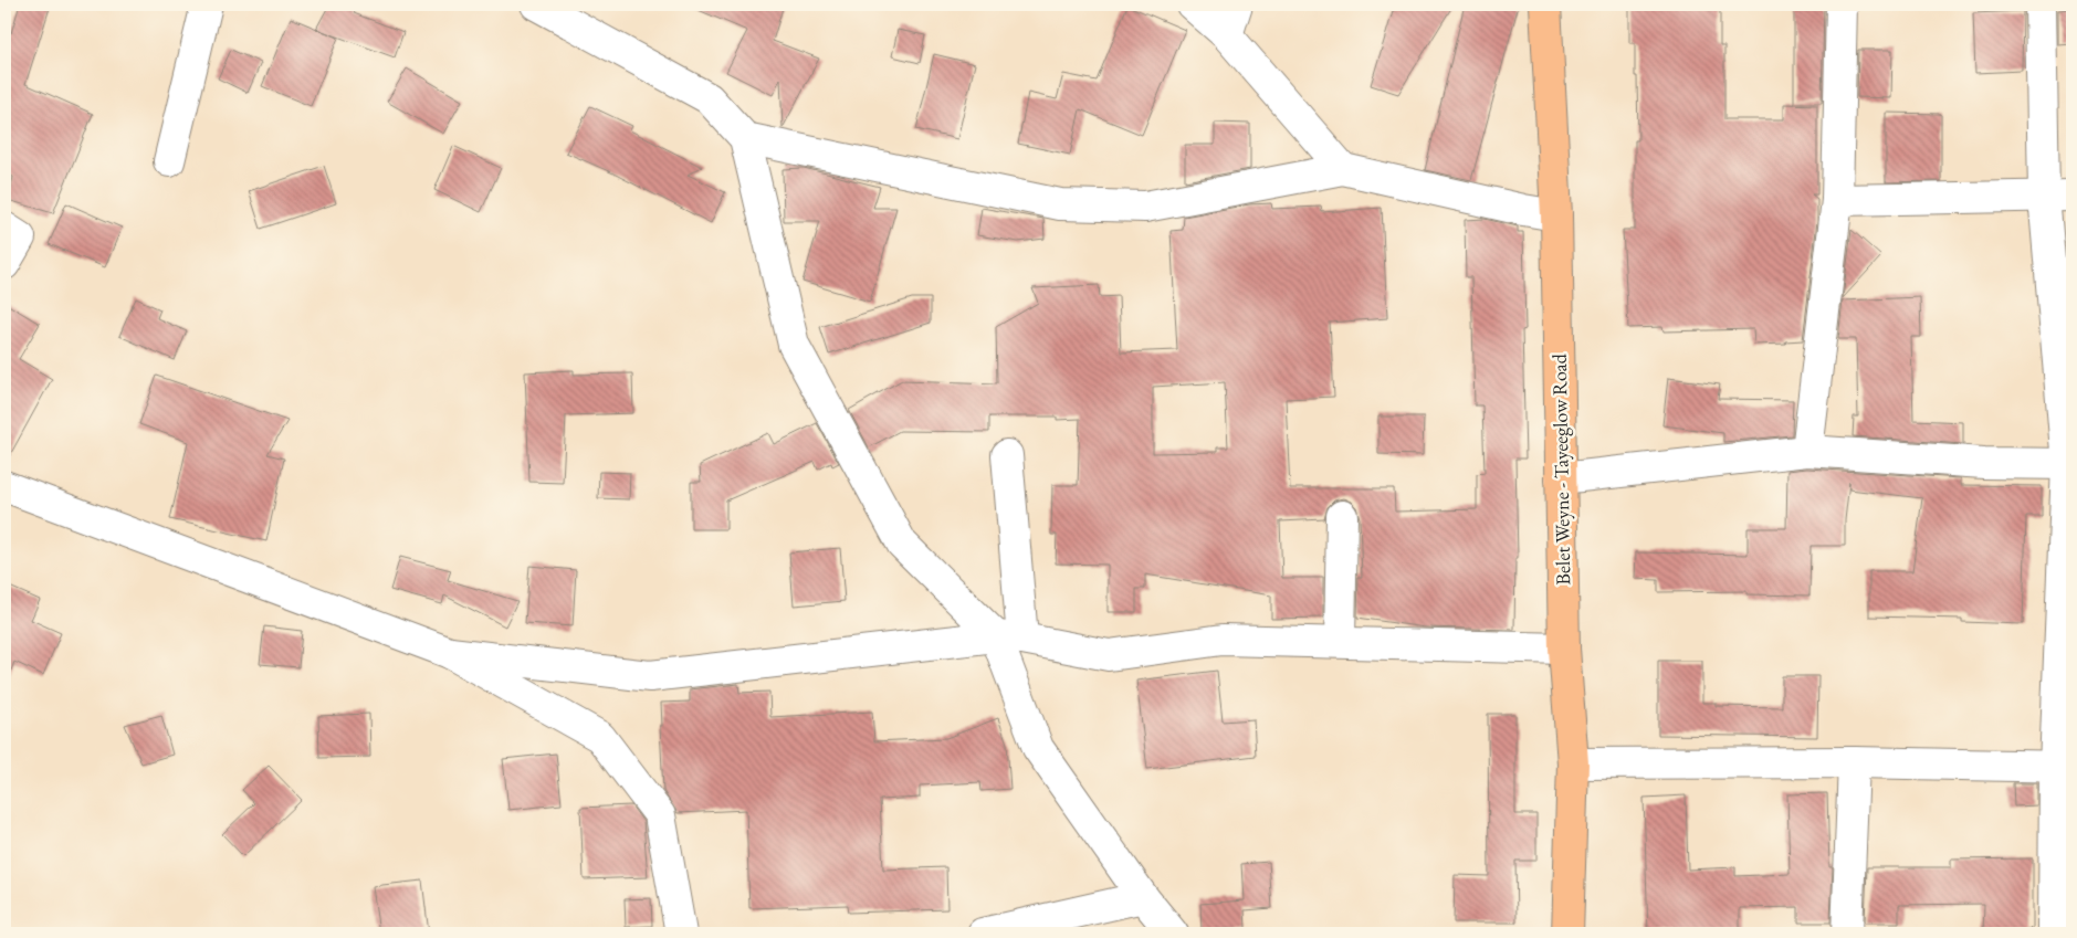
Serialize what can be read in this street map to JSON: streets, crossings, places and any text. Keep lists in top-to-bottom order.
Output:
{
  "streets": {
    "main road": ["Belet Weyne - Tayeeglow Road"]
  }
}
